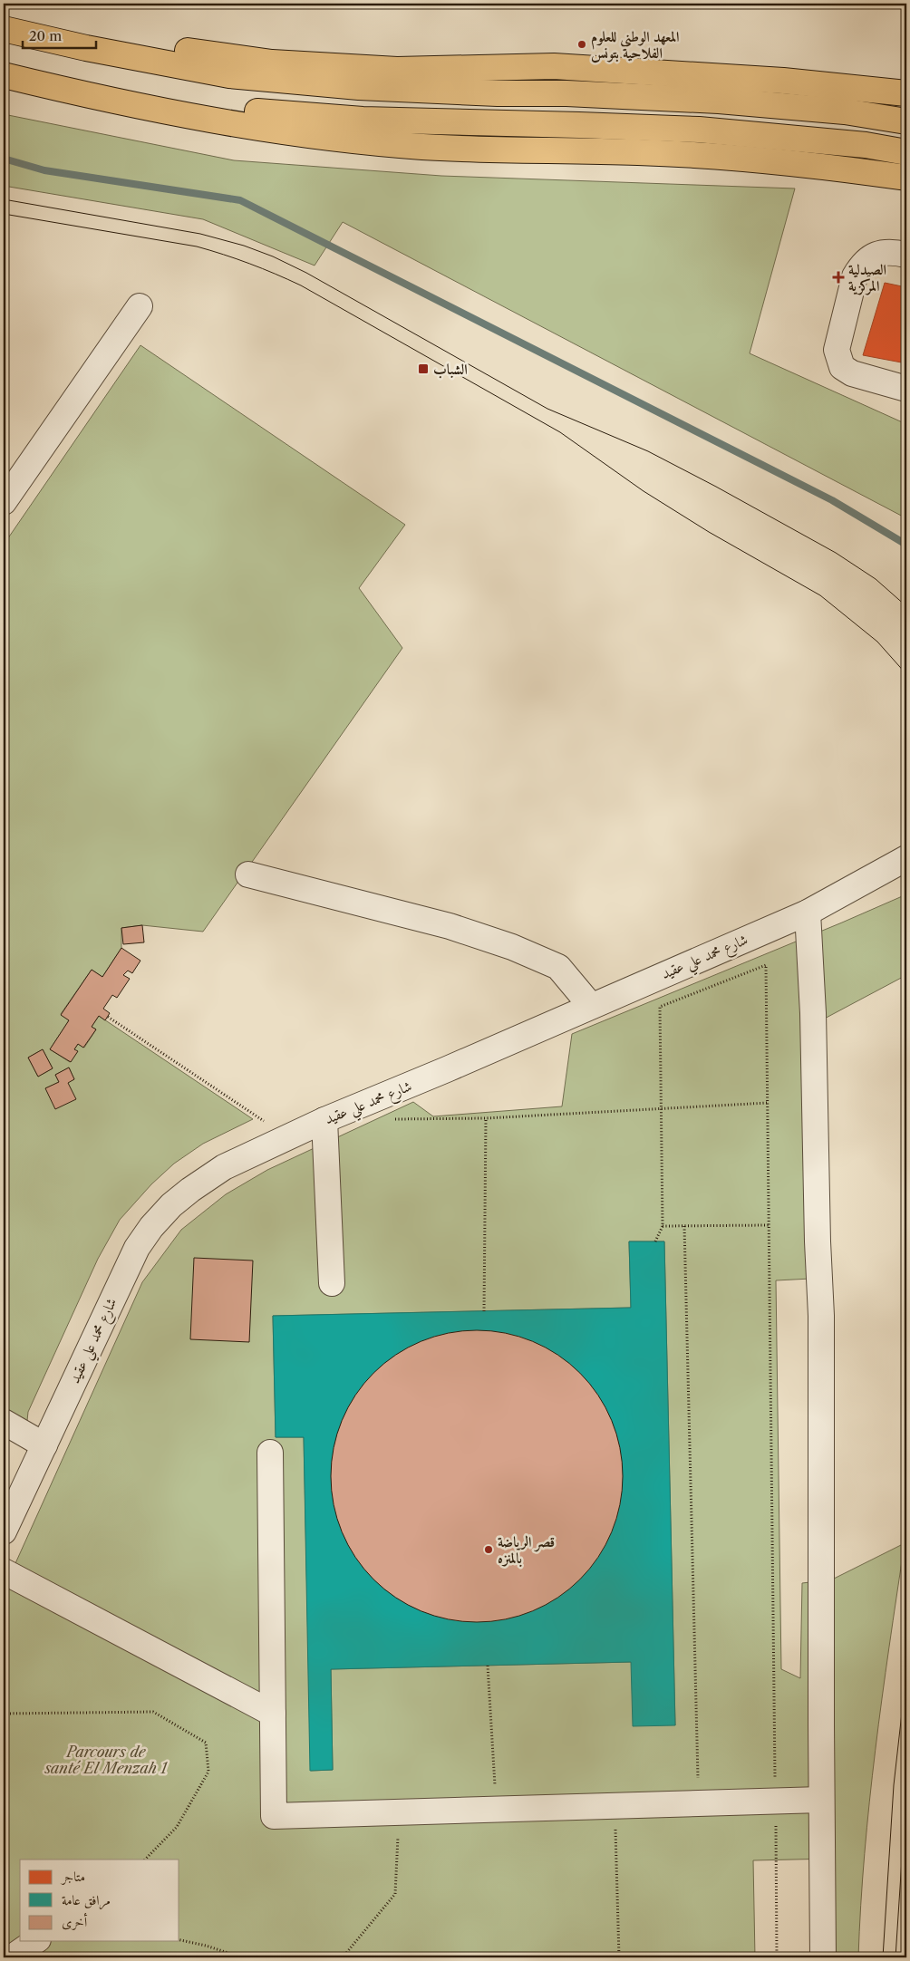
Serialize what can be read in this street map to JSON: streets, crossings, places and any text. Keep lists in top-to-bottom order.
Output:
{
  "streets": {
    "street": ["شارع محمد علي عقيد"]
  },
  "parks": ["Parcours de santé El Menzah 1"],
  "places": {
    "other": ["المعهد الوطني للعلوم الفلاحية بتونس", "قصر الرياضة بالمنزه"],
    "health": ["الصيدلية المركزية"],
    "transit": ["الشباب"]
  },
  "legend": ["متاجر", "مرافق عامة", "أخرى"],
  "scale_bar": "20 m"
}
